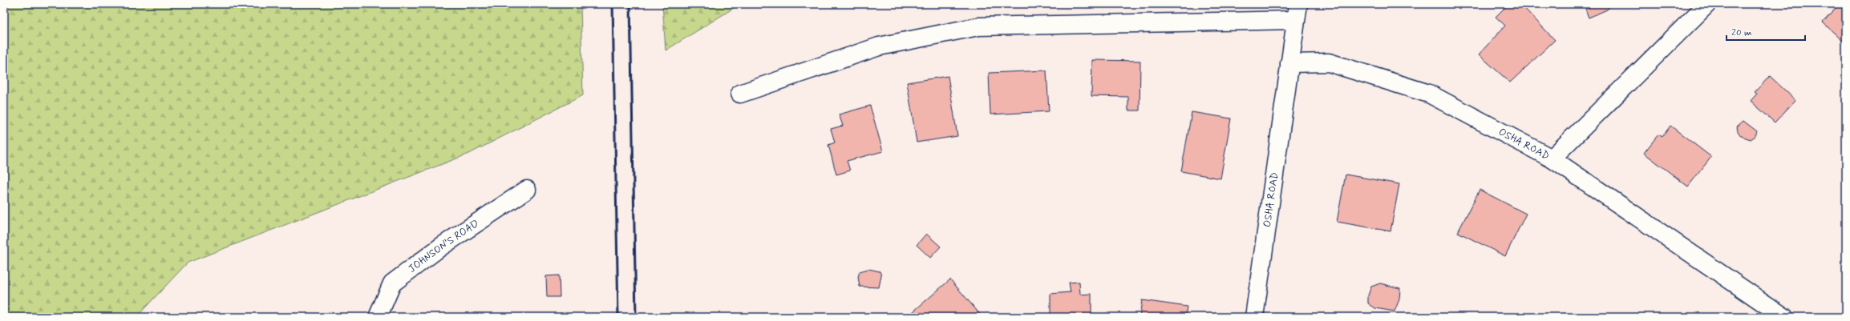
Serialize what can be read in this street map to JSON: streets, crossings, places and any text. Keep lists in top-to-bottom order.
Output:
{
  "streets": {
    "street": ["OSHA ROAD", "JOHNSON'S ROAD"]
  },
  "scale_bar": "20 m"
}
